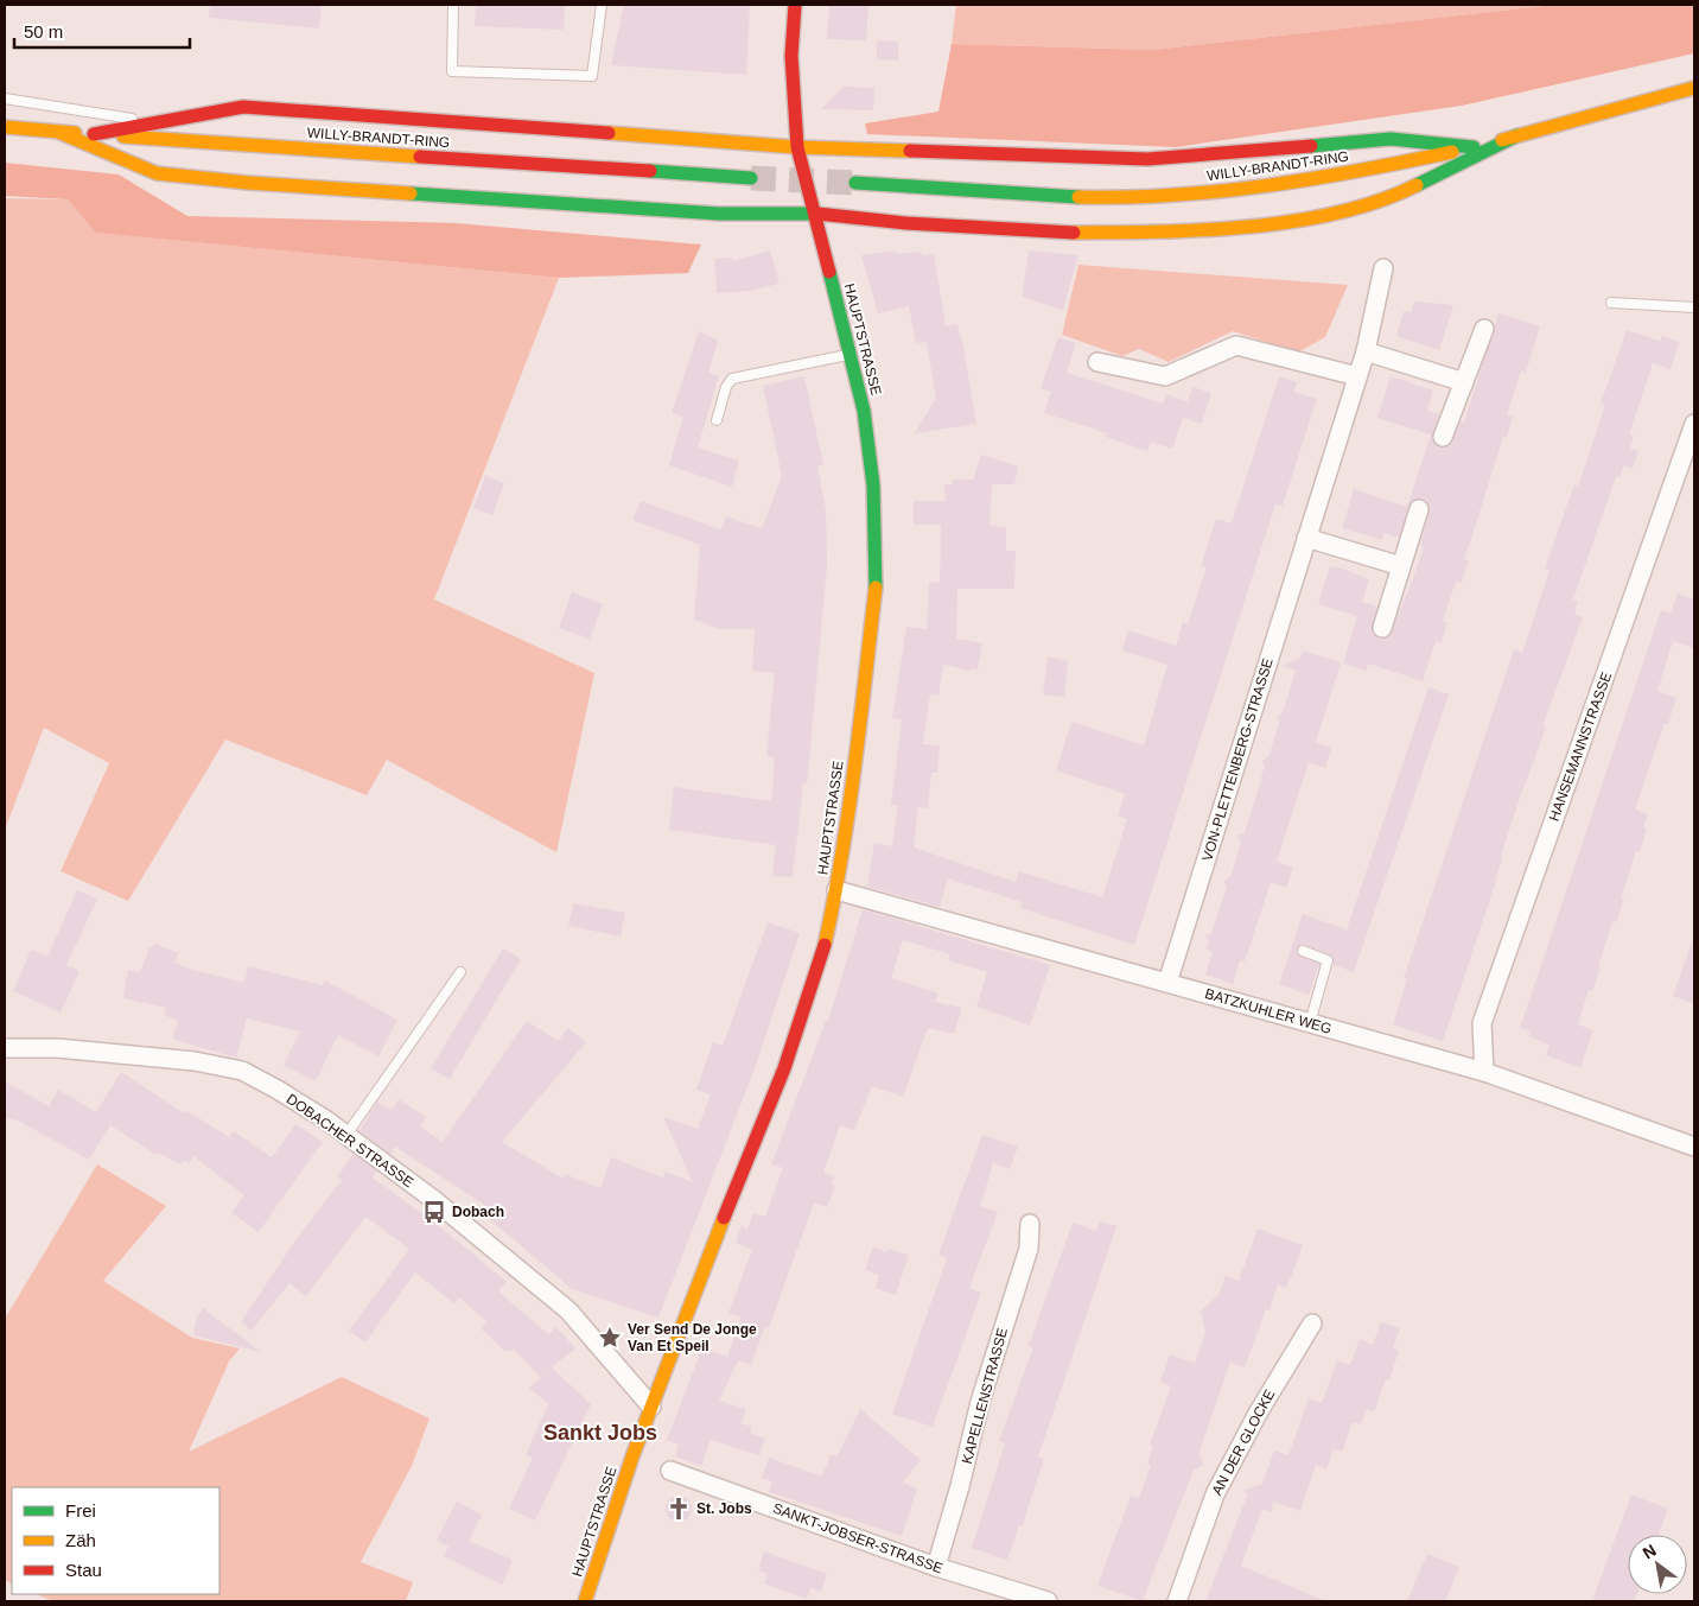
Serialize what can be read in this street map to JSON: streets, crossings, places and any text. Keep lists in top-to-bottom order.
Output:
{
  "streets": {
    "main road": ["WILLY-BRANDT-RING", "HAUPTSTRASSE"],
    "street": [
      "HANSEMANNSTRASSE",
      "VON-PLETTENBERG-STRASSE",
      "BATZKUHLER WEG",
      "DOBACHER STRASSE",
      "KAPELLENSTRASSE",
      "AN DER GLOCKE",
      "SANKT-JOBSER-STRASSE"
    ]
  },
  "crossings": [
    ["HAUPTSTRASSE", "BATZKUHLER WEG"],
    ["HAUPTSTRASSE", "DOBACHER STRASSE"],
    ["HANSEMANNSTRASSE", "BATZKUHLER WEG"],
    ["VON-PLETTENBERG-STRASSE", "BATZKUHLER WEG"],
    ["KAPELLENSTRASSE", "SANKT-JOBSER-STRASSE"]
  ],
  "districts": ["Sankt Jobs"],
  "places": {
    "bus stop": ["Dobach"],
    "place": ["Ver Send De Jonge Van Et Speil"],
    "church": ["St. Jobs"]
  },
  "legend": ["Frei", "Zäh", "Stau"],
  "scale_bar": "50 m",
  "north": "top left"
}
